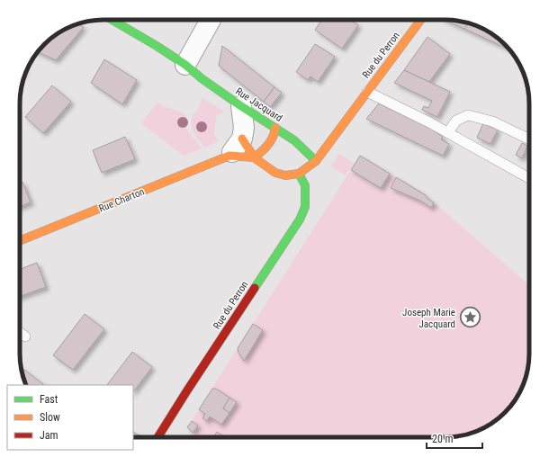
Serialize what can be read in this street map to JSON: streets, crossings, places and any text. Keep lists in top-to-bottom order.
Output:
{
  "streets": {
    "street": ["Rue du Perron", "Rue Jacquard", "Rue Charton"]
  },
  "crossings": [
    ["Rue du Perron", "Rue Jacquard"]
  ],
  "places": {
    "place": ["Joseph Marie Jacquard"]
  },
  "legend": ["Fast", "Slow", "Jam"],
  "scale_bar": "20 m"
}
